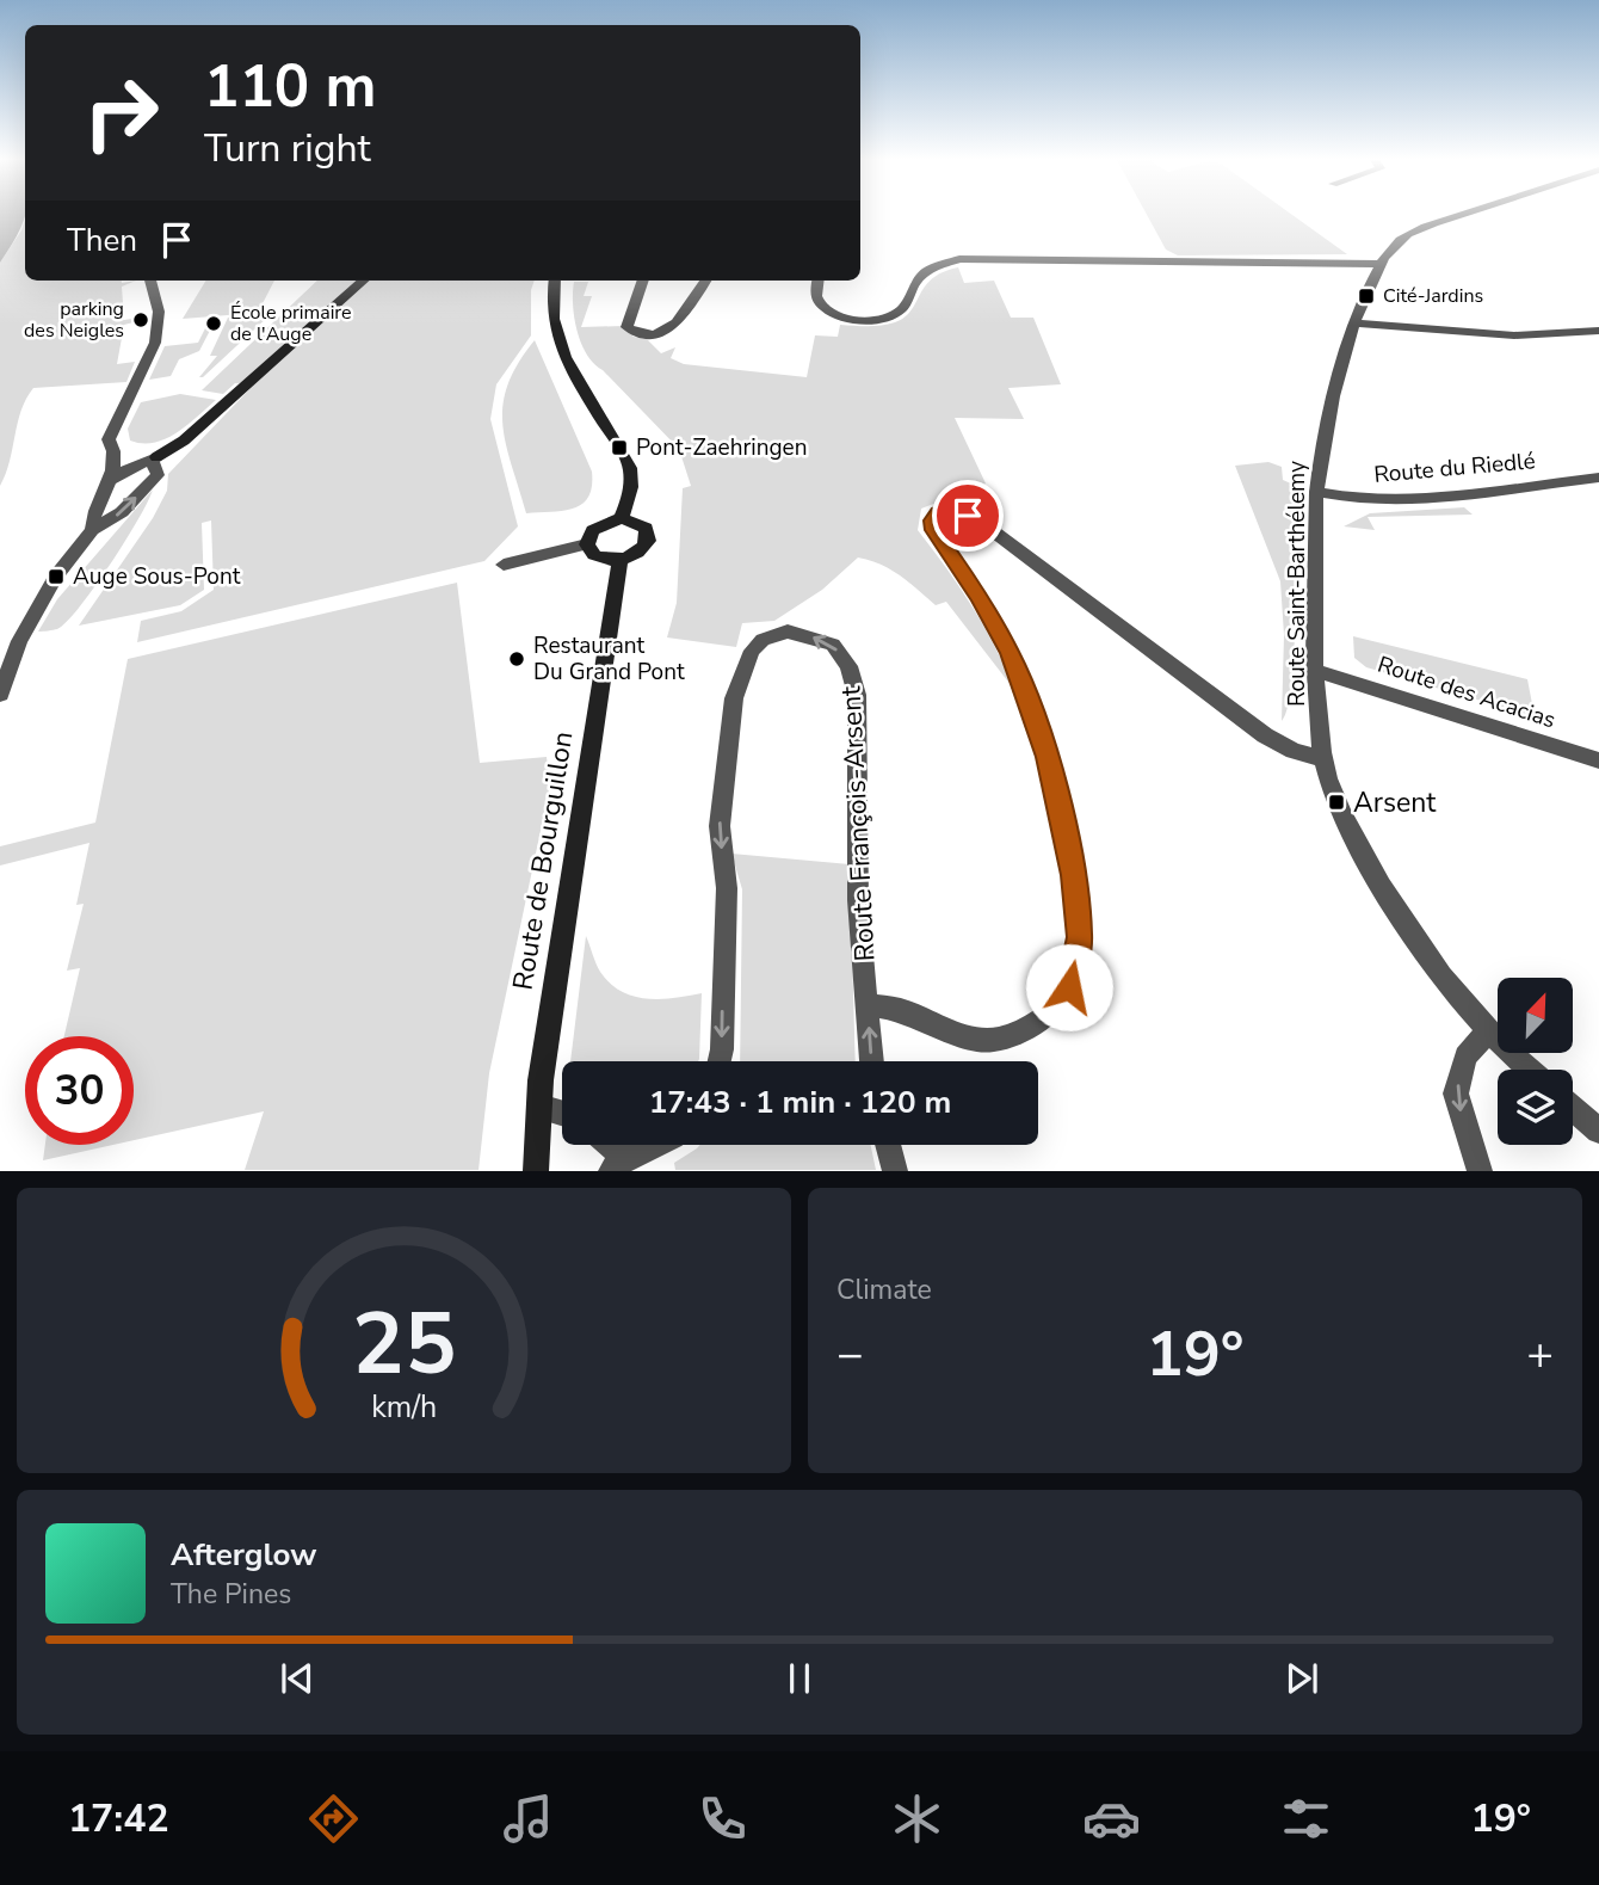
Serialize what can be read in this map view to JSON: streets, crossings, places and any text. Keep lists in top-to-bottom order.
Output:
{
  "streets": {
    "main road": ["Route de Bourguillon"],
    "street": [
      "Route du Riedlé",
      "Route Saint-Barthélemy",
      "Route des Acacias",
      "Route François-Arsent"
    ]
  },
  "crossings": [
    ["Route du Riedlé", "Route Saint-Barthélemy"],
    ["Route Saint-Barthélemy", "Route des Acacias"]
  ],
  "places": {
    "transit": [
      "Cité-Jardins",
      "Pont-Zaehringen",
      "Auge Sous-Pont",
      "Arsent"
    ],
    "other": ["parking des Neigles", "École primaire de l'Auge", "Restaurant Du Grand Pont"]
  },
  "north": "top right",
  "page": {
    "turn": ["110 m", "Turn right"],
    "then": "Then",
    "limit": "30",
    "trip": "17:43 · 1 min · 120 m",
    "tile": "Climate",
    "heat": ["−", "19°", "+"],
    "song": ["Afterglow", "The Pines"],
    "tabs": ["17:42", "19°"],
    "gauge": ["25", "km/h"]
  }
}
